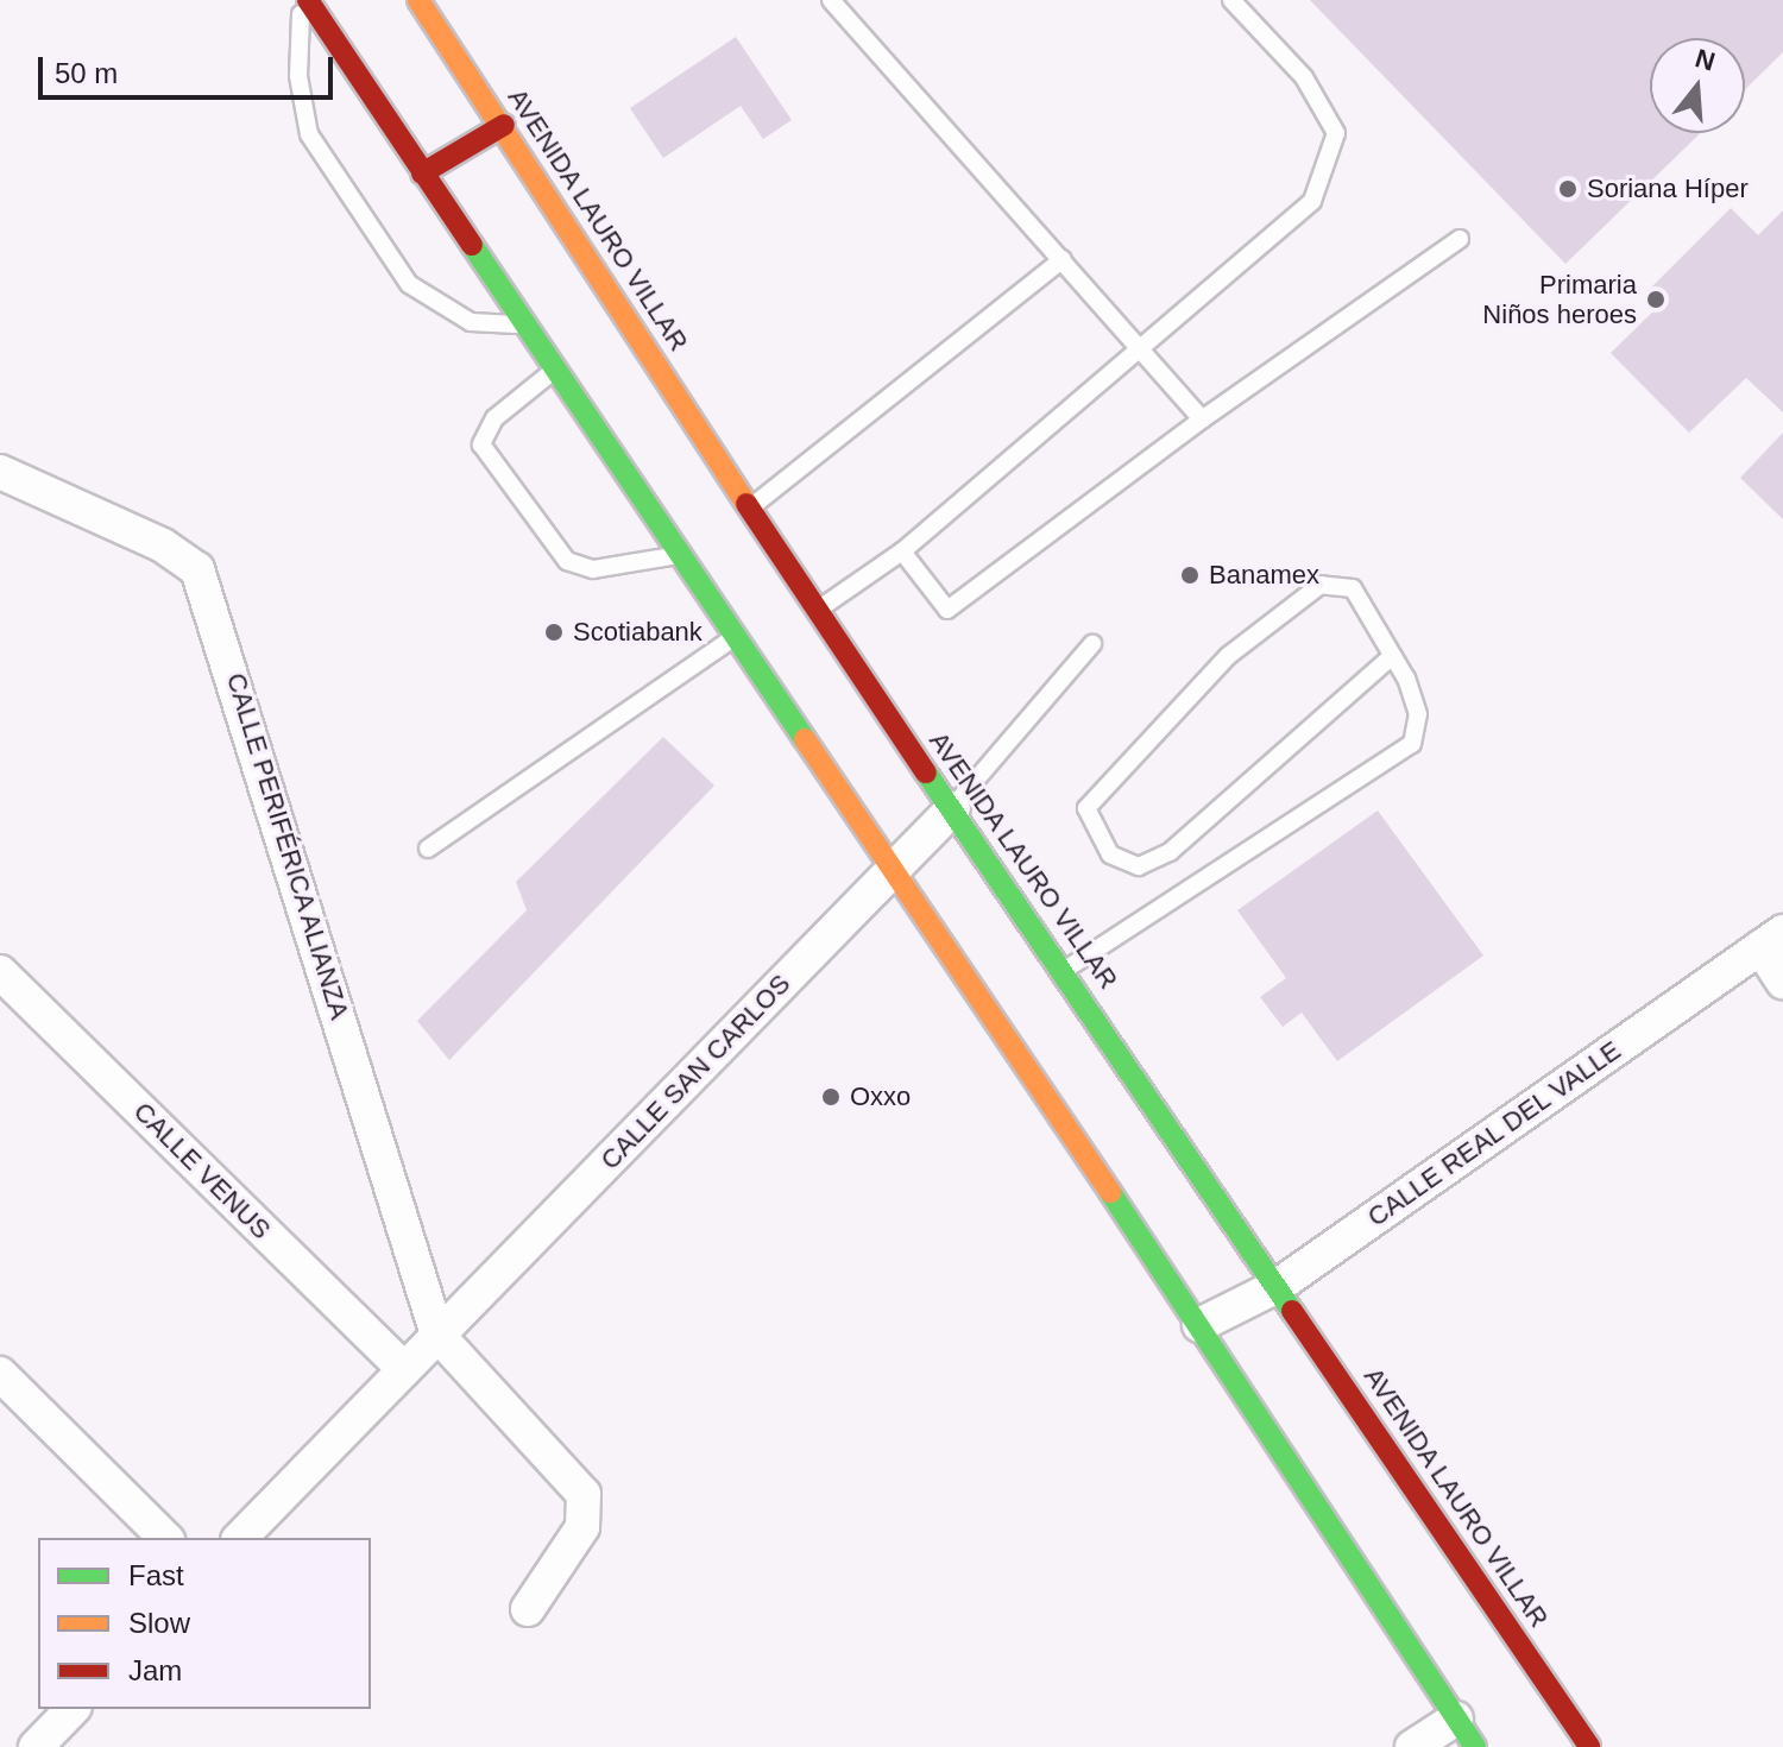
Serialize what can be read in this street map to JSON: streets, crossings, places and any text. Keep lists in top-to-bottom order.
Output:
{
  "streets": {
    "main road": ["AVENIDA LAURO VILLAR"],
    "street": [
      "CALLE PERIFÉRICA ALIANZA",
      "CALLE SAN CARLOS",
      "CALLE REAL DEL VALLE",
      "CALLE VENUS"
    ]
  },
  "crossings": [
    ["AVENIDA LAURO VILLAR", "CALLE SAN CARLOS"],
    ["AVENIDA LAURO VILLAR", "CALLE REAL DEL VALLE"],
    ["CALLE PERIFÉRICA ALIANZA", "CALLE SAN CARLOS"],
    ["CALLE SAN CARLOS", "CALLE VENUS"]
  ],
  "places": [
    "Soriana Híper",
    "Primaria Niños heroes",
    "Banamex",
    "Scotiabank",
    "Oxxo"
  ],
  "legend": ["Fast", "Slow", "Jam"],
  "scale_bar": "50 m",
  "north": "top"
}
